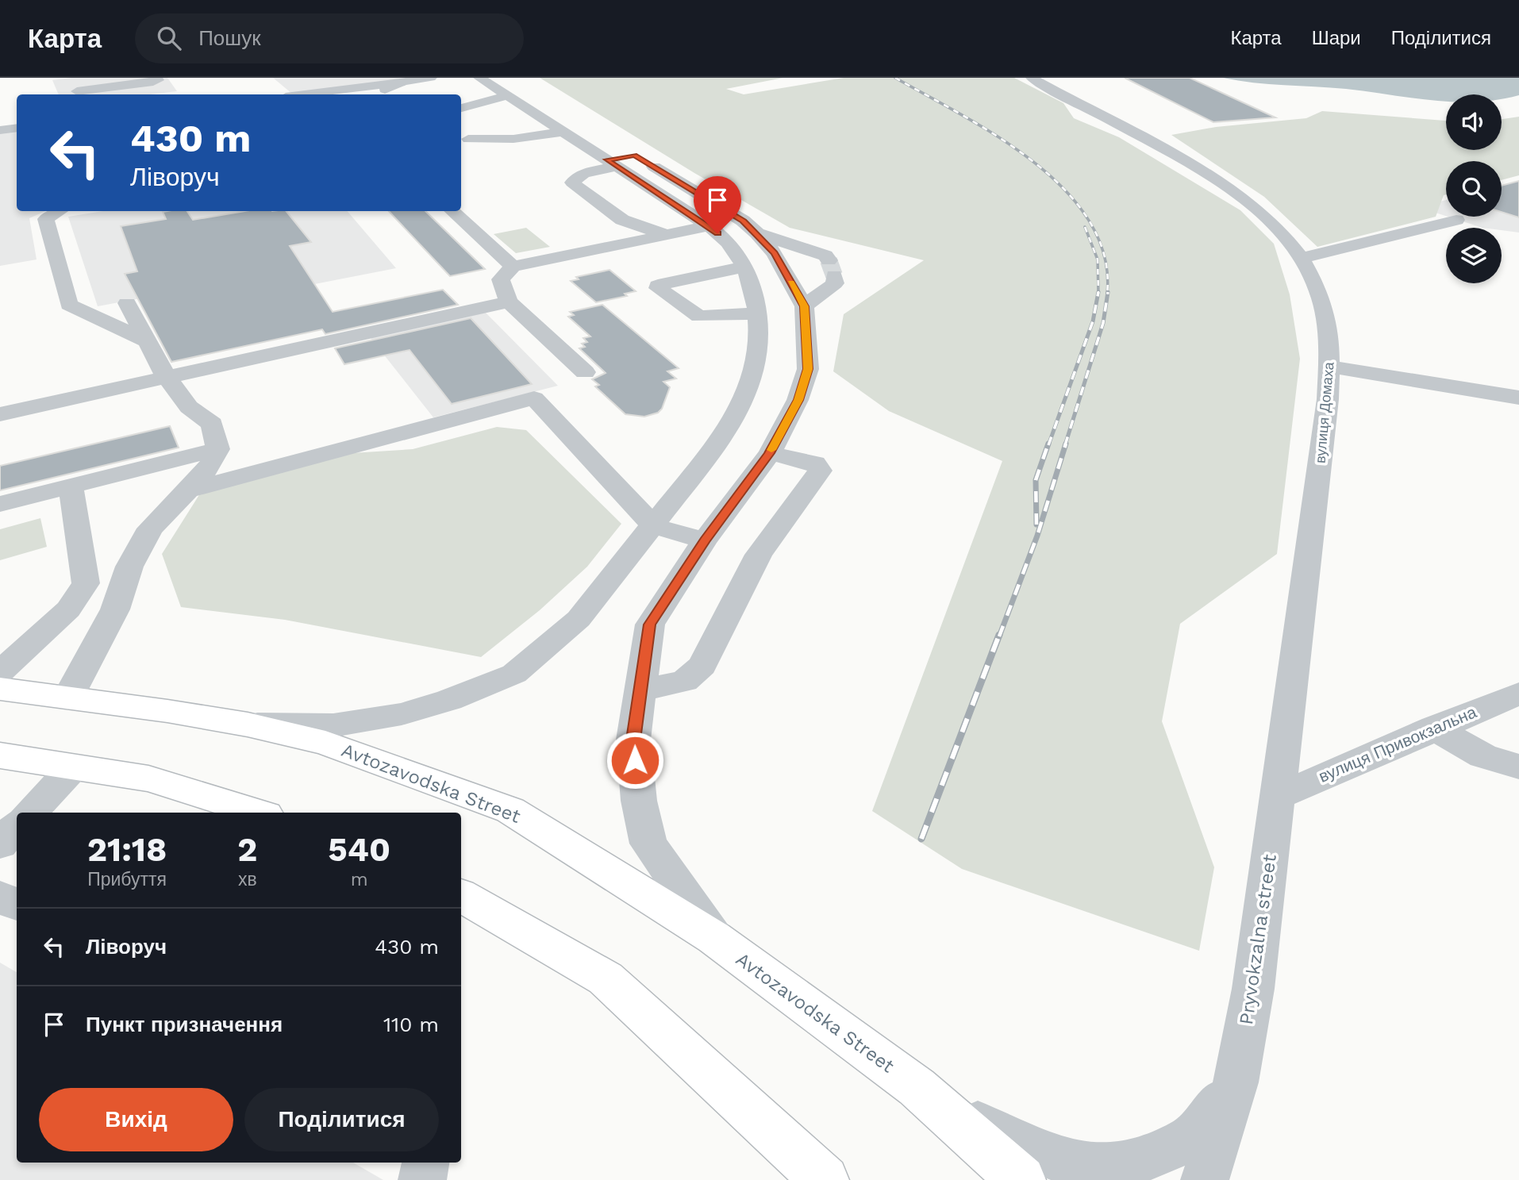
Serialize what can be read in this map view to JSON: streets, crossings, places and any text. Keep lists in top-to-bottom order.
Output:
{
  "streets": {
    "main road": ["Avtozavodska Street"],
    "street": ["вулиця Домаха", "вулиця Привокзальна", "Pryvokzalna street"]
  },
  "crossings": [
    ["вулиця Домаха", "вулиця Привокзальна"],
    ["вулиця Домаха", "Pryvokzalna street"],
    ["вулиця Привокзальна", "Pryvokzalna street"],
    ["Avtozavodska Street", "Pryvokzalna street"]
  ],
  "page": {
    "header": "Карта",
    "search": "Пошук",
    "nav": ["Карта", "Шари", "Поділитися"],
    "turn": ["430 m", "Ліворуч"],
    "eta": [
      "21:18",
      "Прибуття",
      "2",
      "хв",
      "540",
      "m"
    ],
    "list": [
      {
        "name": "Ліворуч",
        "value": "430 m"
      },
      {
        "name": "Пункт призначення",
        "value": "110 m"
      }
    ],
    "buttons": ["Вихід", "Поділитися"]
  }
}
